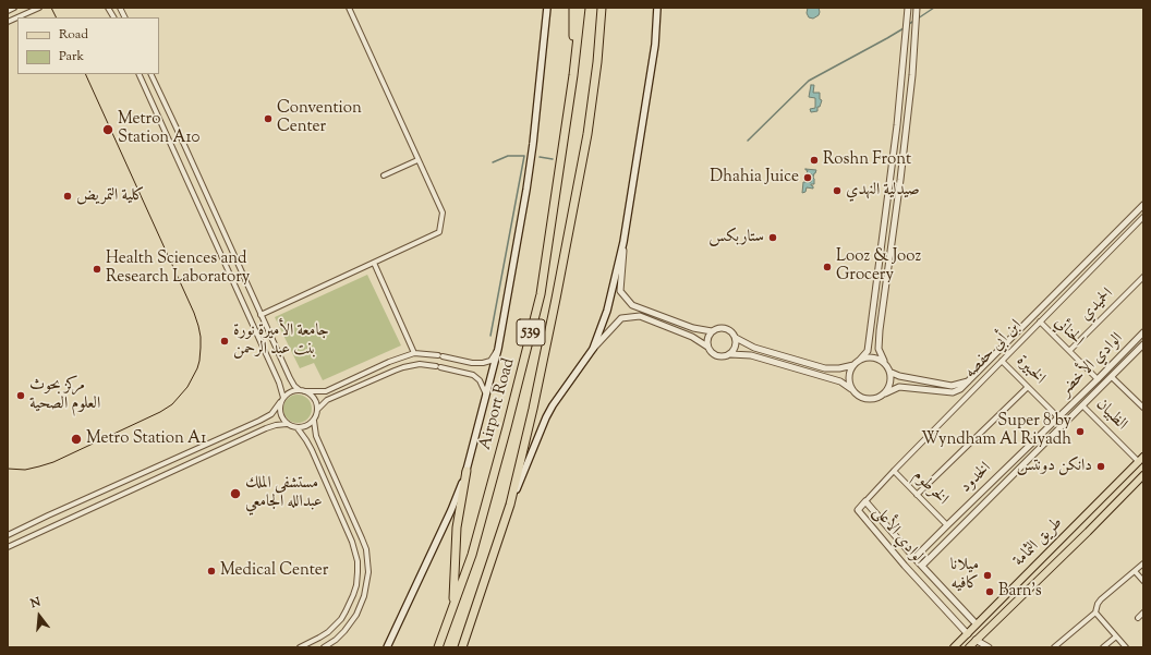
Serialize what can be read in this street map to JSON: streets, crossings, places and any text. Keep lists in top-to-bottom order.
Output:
{
  "streets": {
    "highway": ["539", "Airport Road"],
    "main road": ["طريق الثمامة"],
    "street": [
      "الحميدي",
      "الحنائي",
      "ابن أبي حفصه",
      "الوادي الأخضر",
      "الخبيرة",
      "الظبيان",
      "الخدود",
      "الخرطوم",
      "الوادي الأعلى"
    ]
  },
  "crossings": [
    ["الحميدي", "الحنائي"],
    ["الحنائي", "ابن أبي حفصه"],
    ["الحنائي", "الوادي الأخضر"],
    ["ابن أبي حفصه", "الخبيرة"],
    ["ابن أبي حفصه", "الخرطوم"],
    ["ابن أبي حفصه", "الوادي الأعلى"],
    ["الوادي الأخضر", "الخبيرة"],
    ["الوادي الأخضر", "الظبيان"],
    ["الوادي الأخضر", "الخدود"],
    ["الخبيرة", "الخدود"],
    ["الظبيان", "طريق الثمامة"],
    ["الخدود", "الخرطوم"],
    ["الخدود", "الوادي الأعلى"],
    ["الوادي الأعلى", "طريق الثمامة"]
  ],
  "places": [
    "Convention Center",
    "Metro Station A10",
    "Roshn Front",
    "Dhahia Juice",
    "صيدلية النهدي",
    "كلية التمريض",
    "ستاربكس",
    "Looz & Jooz Grocery",
    "Health Sciences and Research Laboratory",
    "جامعة الأميرة نورة بنت عبد الرحمن",
    "مركز بحوث العلوم الصحية",
    "Super 8 by Wyndham Al Riyadh",
    "Metro Station A1",
    "دانكن دونتس",
    "مستشفى الملك عبدالله الجامعي",
    "Medical Center",
    "ميلانا كافيه",
    "Barn's"
  ],
  "legend": ["Road", "Park"],
  "north": "top"
}
